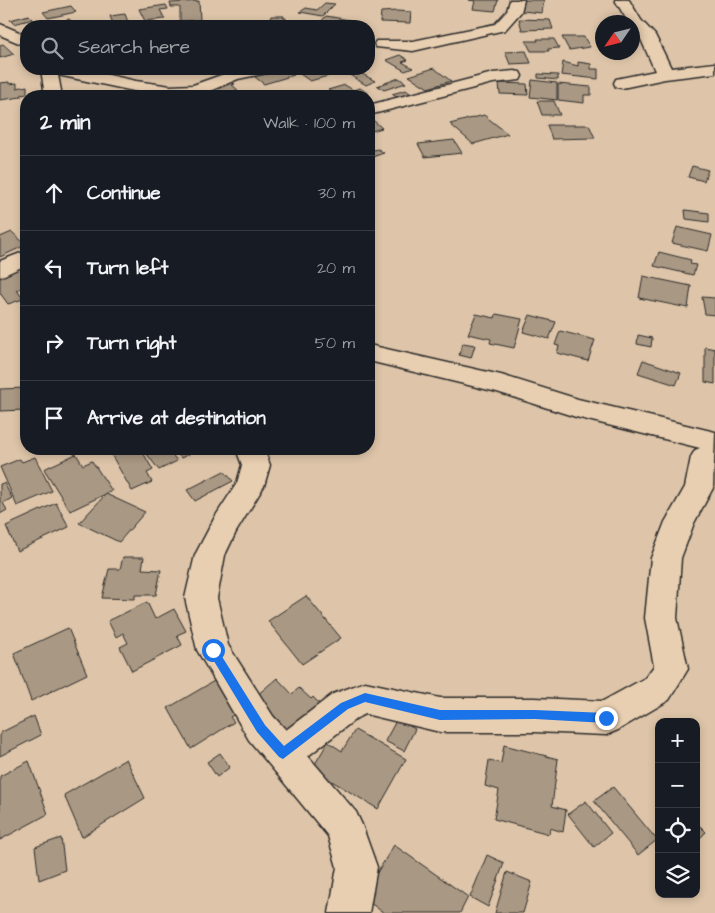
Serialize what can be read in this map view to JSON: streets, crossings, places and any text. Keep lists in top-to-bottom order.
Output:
{
  "north": "bottom left",
  "page": {
    "search": "Search here",
    "heading": ["2 min", "Walk · 100 m"],
    "list": [
      ["Continue", "30 m"],
      ["Turn left", "20 m"],
      ["Turn right", "50 m"],
      "Arrive at destination"
    ],
    "map_buttons": ["+", "−"]
  }
}
